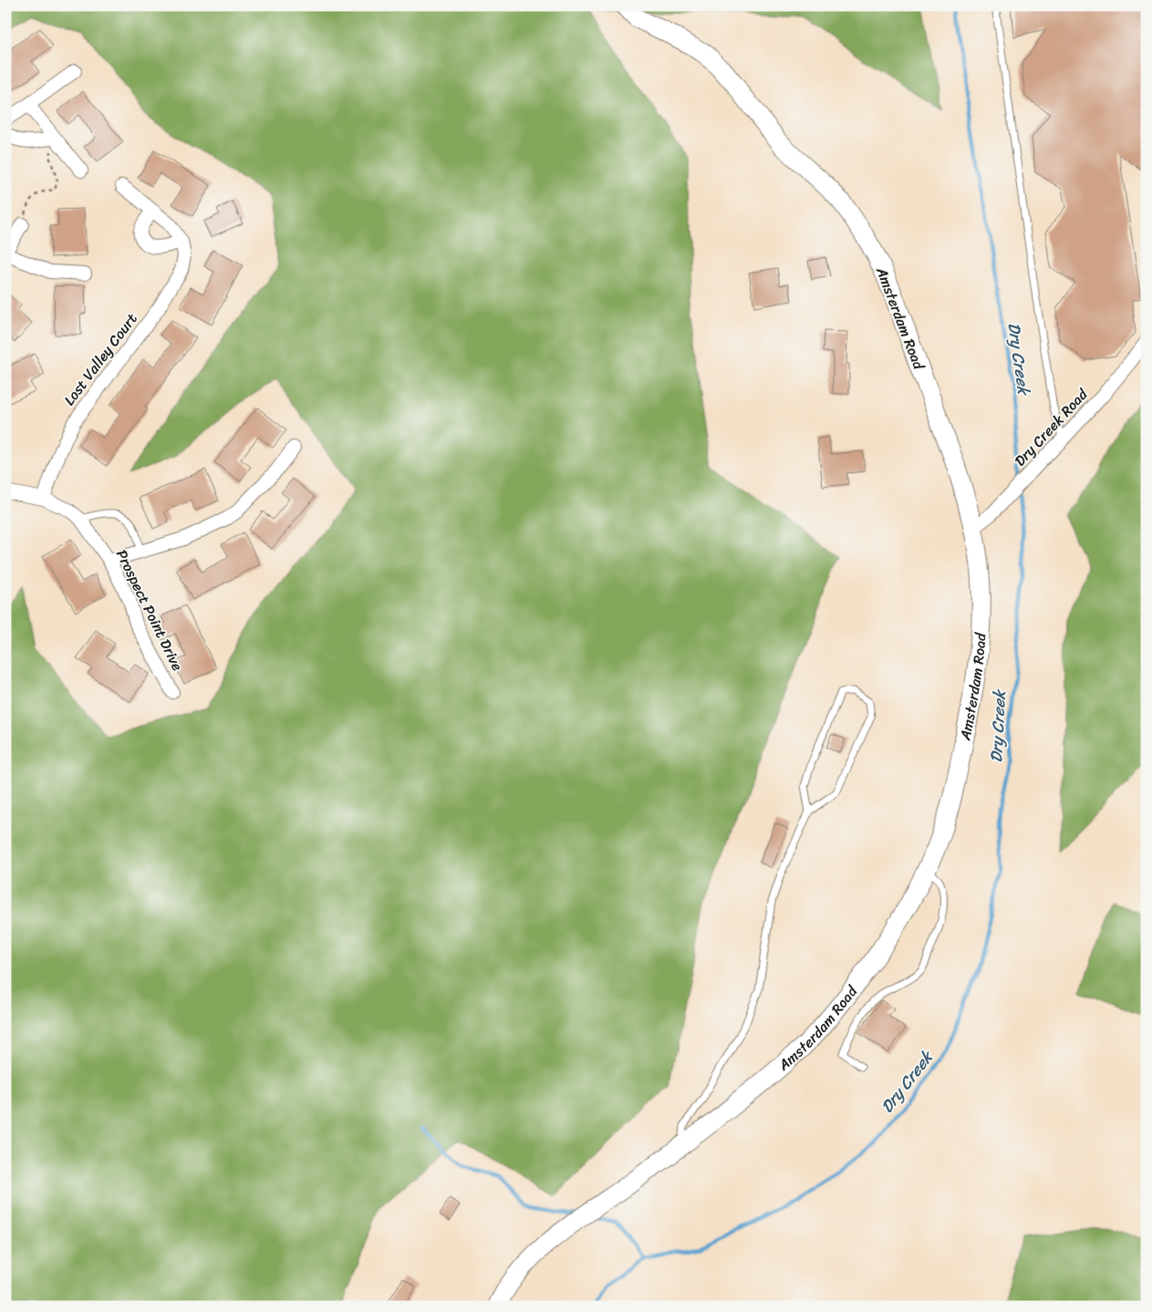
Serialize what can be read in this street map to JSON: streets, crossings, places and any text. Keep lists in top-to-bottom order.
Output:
{
  "streets": {
    "main road": ["Amsterdam Road"],
    "street": ["Lost Valley Court", "Dry Creek Road", "Prospect Point Drive"]
  },
  "crossings": [
    ["Amsterdam Road", "Dry Creek Road"],
    ["Lost Valley Court", "Prospect Point Drive"]
  ],
  "water": ["Dry Creek"]
}
